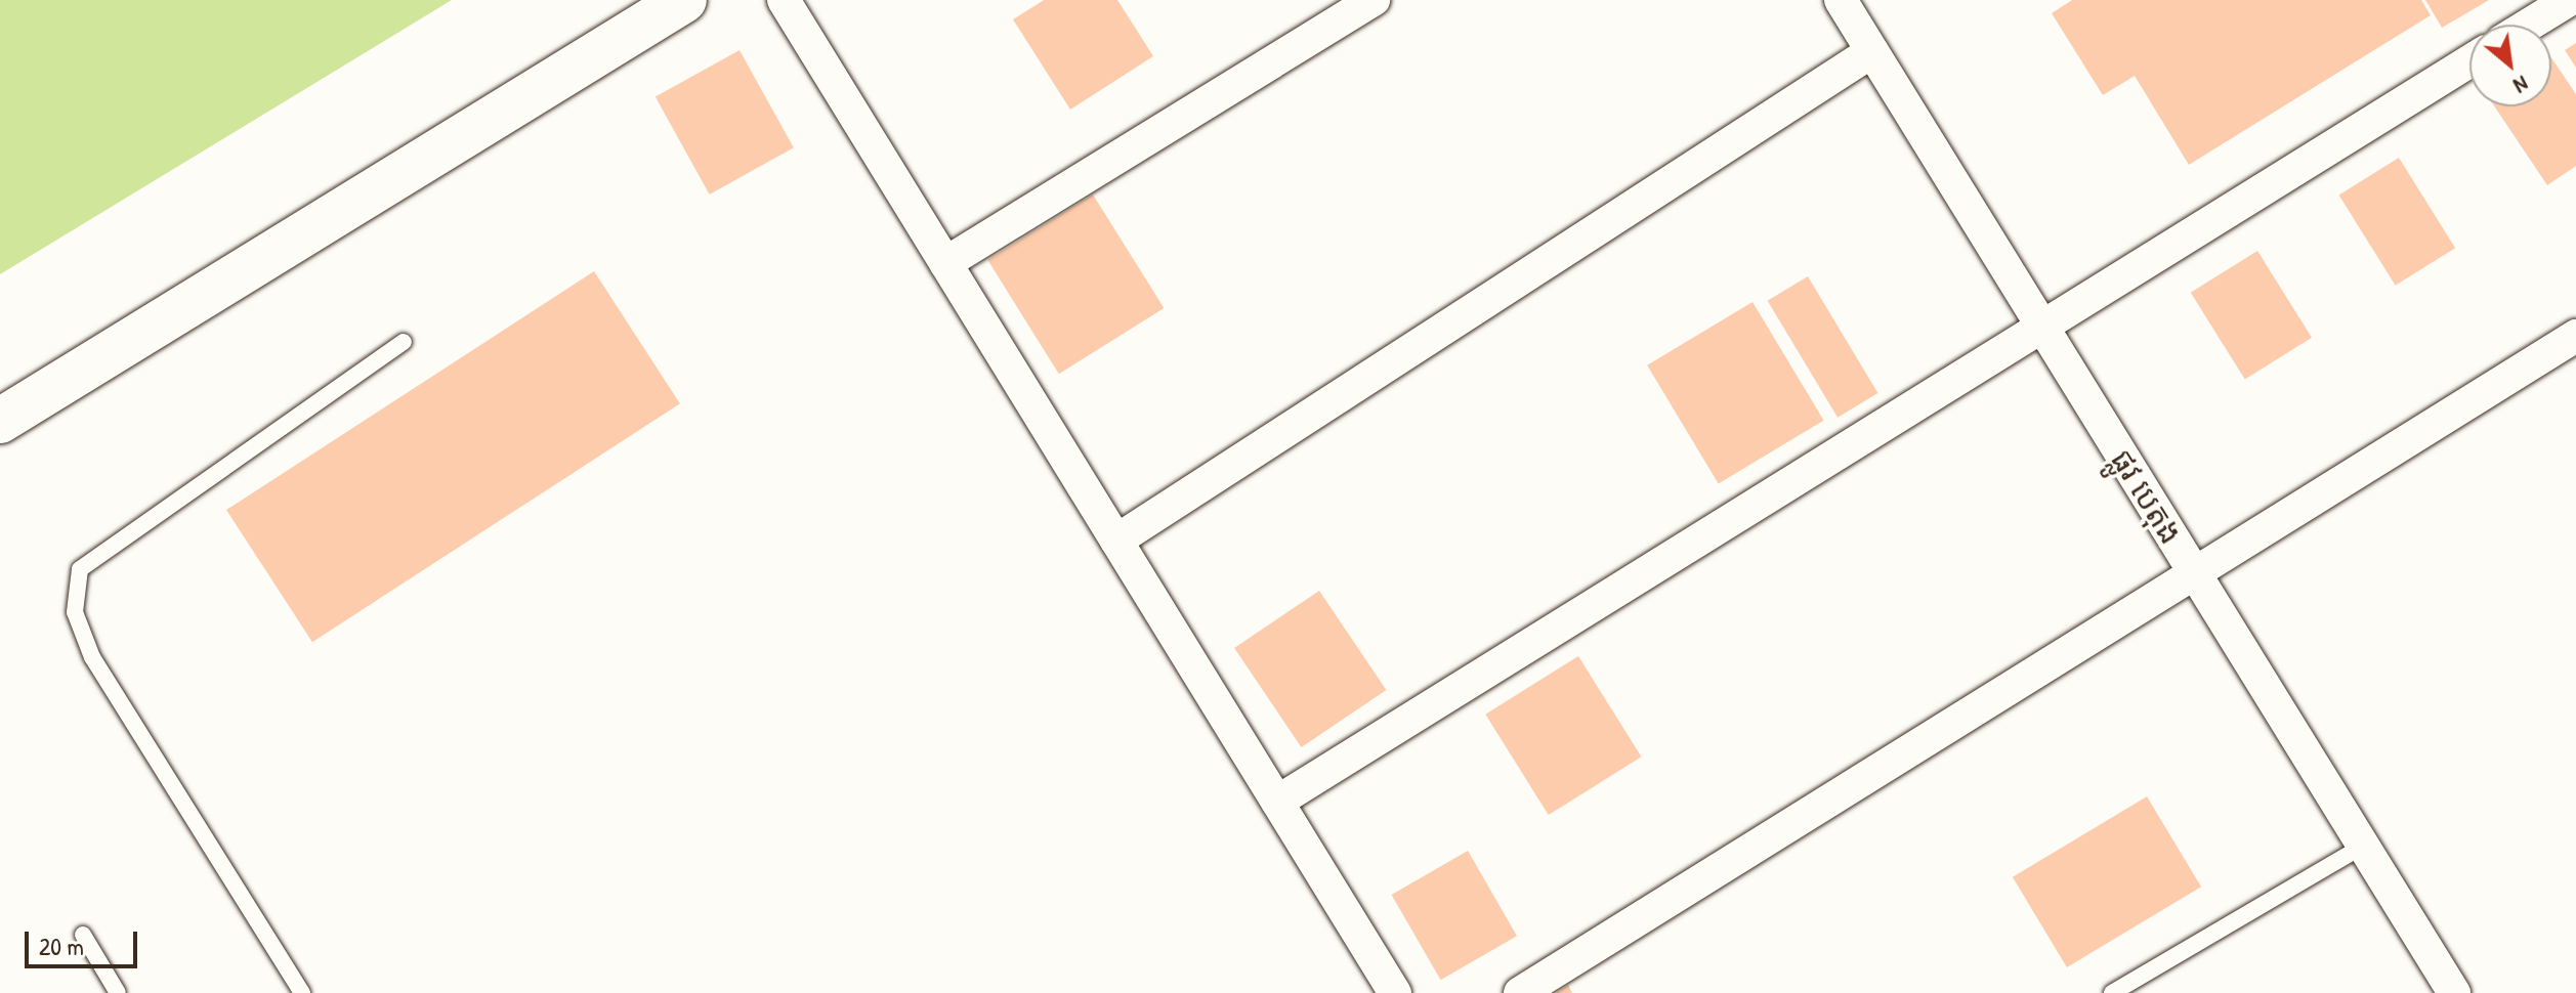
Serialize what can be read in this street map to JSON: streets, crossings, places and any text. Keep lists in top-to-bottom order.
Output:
{
  "streets": {
    "street": ["ផ្លូវ បេតុង"]
  },
  "scale_bar": "20 m",
  "north": "bottom right"
}
